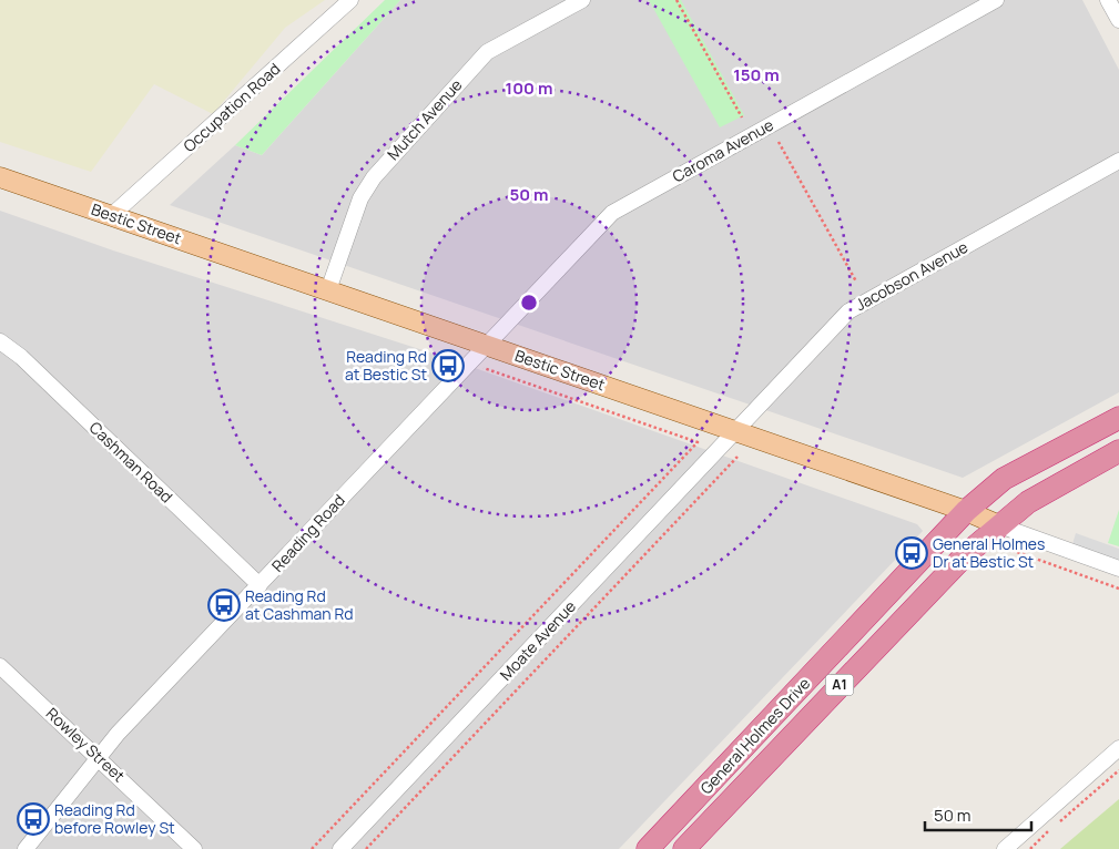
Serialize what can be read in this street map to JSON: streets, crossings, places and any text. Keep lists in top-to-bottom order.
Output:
{
  "streets": {
    "highway": ["A1", "General Holmes Drive"],
    "main road": ["Bestic Street"],
    "street": [
      "Occupation Road",
      "Mutch Avenue",
      "Caroma Avenue",
      "Jacobson Avenue",
      "Cashman Road",
      "Reading Road",
      "Moate Avenue",
      "Rowley Street"
    ]
  },
  "crossings": [
    ["Occupation Road", "Bestic Street"],
    ["Mutch Avenue", "Bestic Street"],
    ["Caroma Avenue", "Bestic Street"],
    ["Caroma Avenue", "Reading Road"],
    ["Bestic Street", "Jacobson Avenue"],
    ["Bestic Street", "Reading Road"],
    ["Bestic Street", "Moate Avenue"],
    ["Bestic Street", "General Holmes Drive"],
    ["Jacobson Avenue", "Moate Avenue"],
    ["Cashman Road", "Reading Road"],
    ["Reading Road", "Rowley Street"]
  ],
  "places": {
    "bus stop": [
      "Reading Rd at Bestic St",
      "General Holmes Dr at Bestic St",
      "Reading Rd at Cashman Rd",
      "Reading Rd before Rowley St"
    ]
  },
  "scale_bar": "50 m",
  "rings": ["150 m", "100 m", "50 m"]
}
